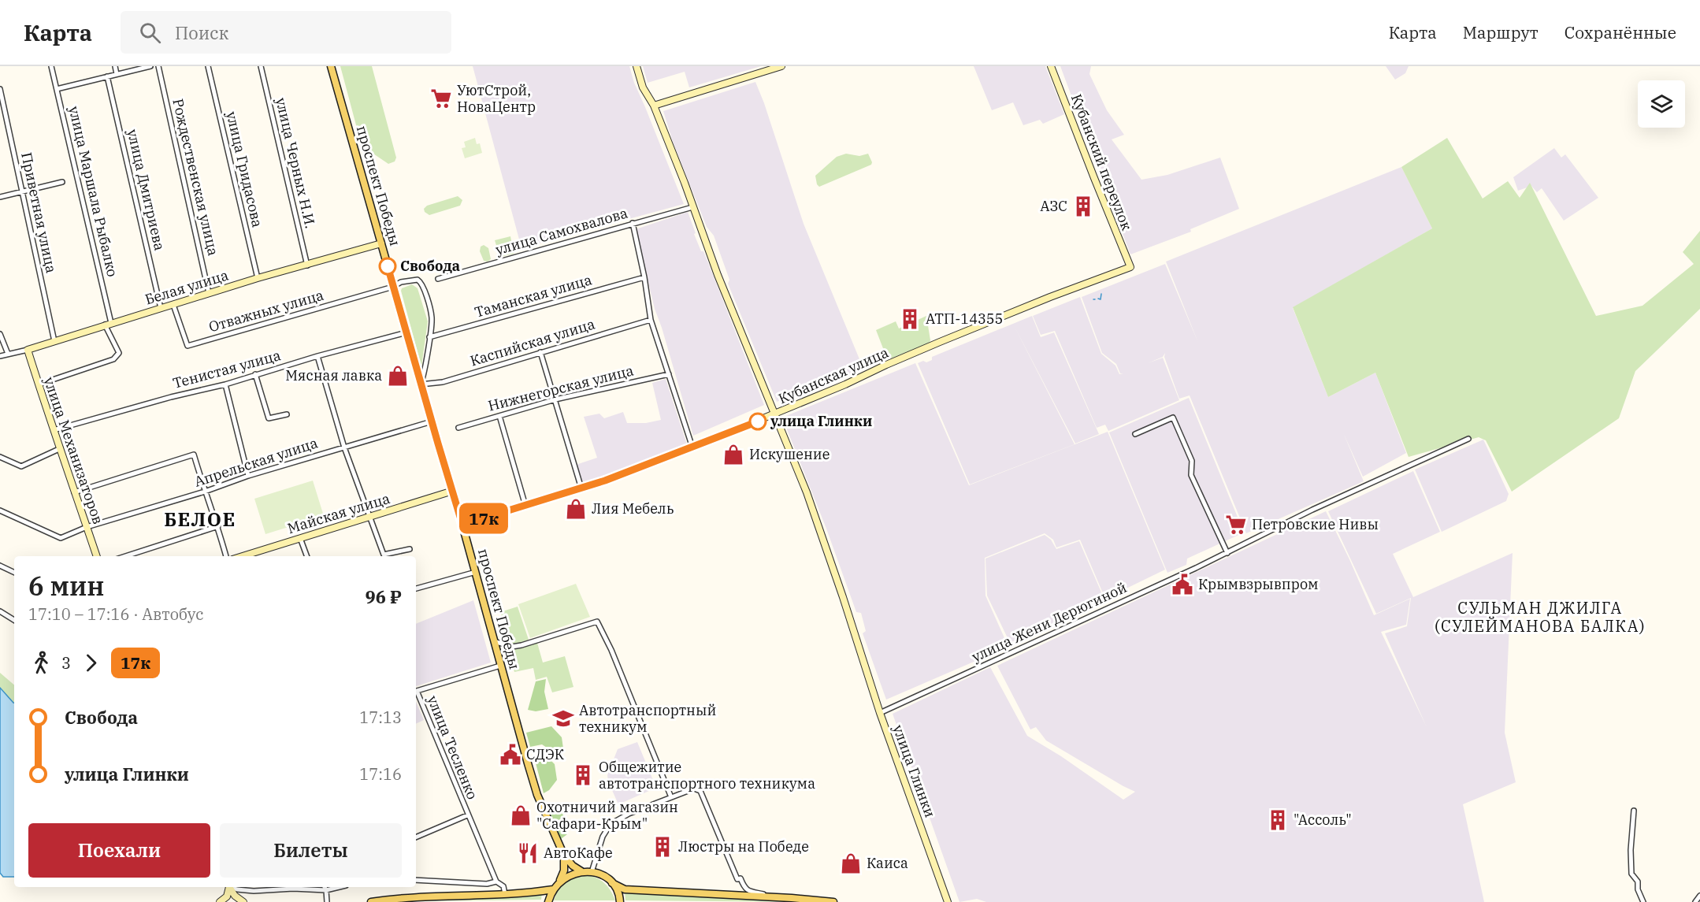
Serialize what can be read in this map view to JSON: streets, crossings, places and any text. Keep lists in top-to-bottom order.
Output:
{
  "streets": {
    "main road": [
      "Кубанский переулок",
      "проспект Победы",
      "Белая улица",
      "Кубанская улица",
      "улица Механизаторов",
      "Майская улица",
      "улица Глинки"
    ],
    "street": [
      "улица Черных Н.И.",
      "улица Гридасова",
      "Рождественская улица",
      "улица Дмитриева",
      "улица Маршала Рыбалко",
      "Приветная улица",
      "улица Самохвалова",
      "Таманская улица",
      "Отважных улица",
      "Каспийская улица",
      "Тенистая улица",
      "Нижнегорская улица",
      "Апрельская улица",
      "улица Жени Дерюгиной",
      "улица Тесленко"
    ]
  },
  "crossings": [
    ["Кубанский переулок", "Кубанская улица"],
    ["улица Черных Н.И.", "Белая улица"],
    ["улица Гридасова", "Белая улица"],
    ["Рождественская улица", "Белая улица"],
    ["проспект Победы", "Белая улица"],
    ["проспект Победы", "Отважных улица"],
    ["проспект Победы", "Каспийская улица"],
    ["проспект Победы", "Тенистая улица"],
    ["проспект Победы", "Кубанская улица"],
    ["проспект Победы", "Апрельская улица"],
    ["проспект Победы", "Майская улица"],
    ["улица Дмитриева", "Белая улица"],
    ["улица Маршала Рыбалко", "Белая улица"],
    ["улица Маршала Рыбалко", "улица Механизаторов"],
    ["Приветная улица", "Белая улица"],
    ["улица Самохвалова", "улица Глинки"],
    ["Белая улица", "Отважных улица"],
    ["Белая улица", "улица Механизаторов"],
    ["Тенистая улица", "улица Механизаторов"],
    ["Кубанская улица", "улица Глинки"],
    ["улица Механизаторов", "Апрельская улица"],
    ["улица Жени Дерюгиной", "улица Глинки"]
  ],
  "districts": ["БЕЛОЕ", "СУЛЬМАН ДЖИЛГА (СУЛЕЙМАНОВА БАЛКА)"],
  "places": {
    "supermarket": ["УютСтрой, НоваЦентр", "Петровские Нивы"],
    "building": [
      "АЗС",
      "АТП-14355",
      "Общежитие автотранспортного техникума",
      "\"Ассоль\"",
      "Люстры на Победе"
    ],
    "other": ["Свобода", "улица Глинки"],
    "shop": [
      "Мясная лавка",
      "Искушение",
      "Лия Мебель",
      "Охотничий магазин \"Сафари-Крым\"",
      "Каиса"
    ],
    "public building": ["Крымвзрывпром", "СДЭК"],
    "school or university": ["Автотранспортный техникум"],
    "restaurant": ["АвтоКафе"]
  },
  "lines": ["bus line 17к"],
  "page": {
    "header": "Карта",
    "search": "Поиск",
    "nav": ["Карта", "Маршрут", "Сохранённые"],
    "on_map": "17к",
    "heading": ["6 мин", "17:10 – 17:16 · Автобус", "96 ₽"],
    "legs": ["3", "17к"],
    "list": [
      {
        "name": "Свобода",
        "value": "17:13"
      },
      {
        "name": "улица Глинки",
        "value": "17:16"
      }
    ],
    "buttons": ["Поехали", "Билеты"]
  }
}
